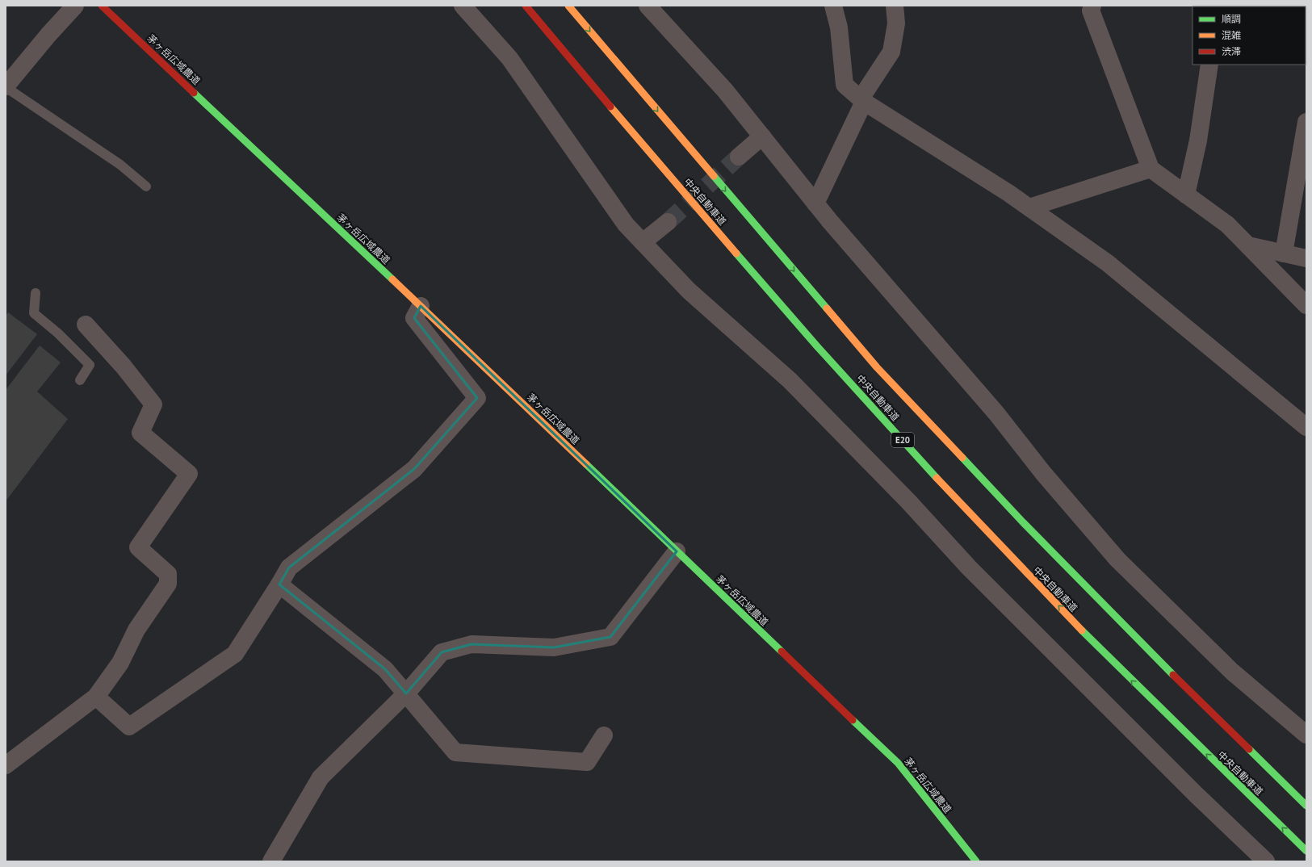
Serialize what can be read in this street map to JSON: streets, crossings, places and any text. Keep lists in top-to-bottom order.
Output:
{
  "streets": {
    "main road": ["茅ヶ岳広域農道", "中央自動車道", "E20"]
  },
  "legend": ["順調", "混雑", "渋滞"]
}
